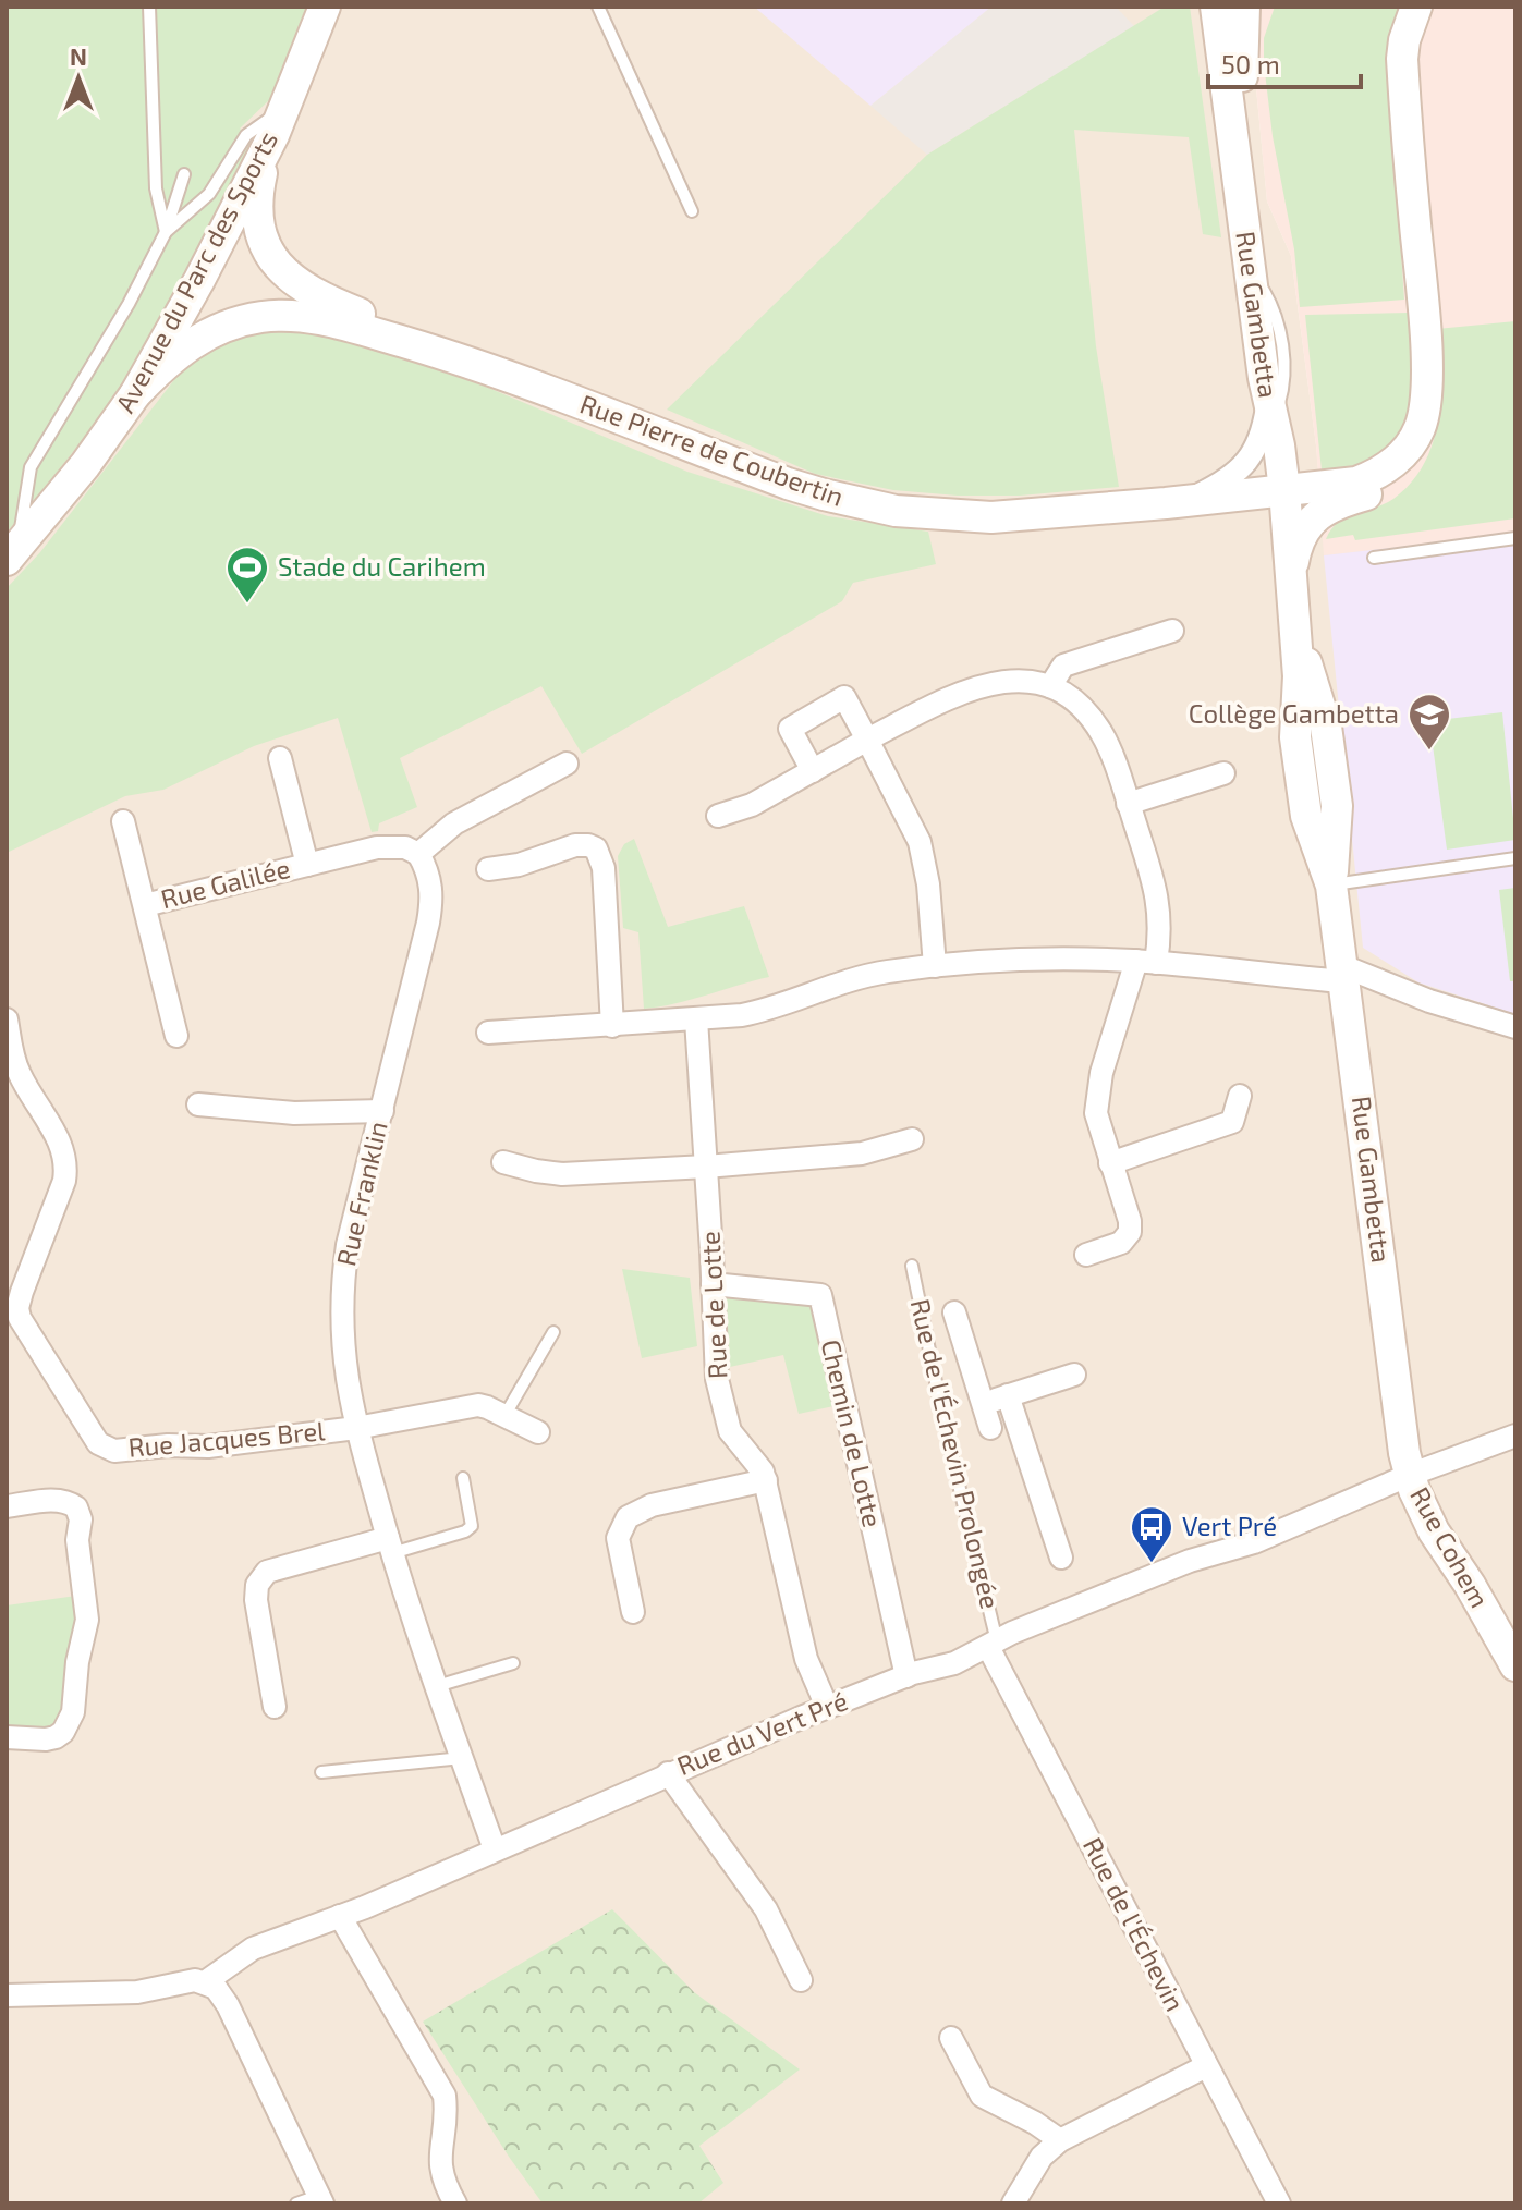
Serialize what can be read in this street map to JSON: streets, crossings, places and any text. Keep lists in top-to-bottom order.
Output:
{
  "streets": {
    "street": [
      "Avenue du Parc des Sports",
      "Rue Gambetta",
      "Rue Pierre de Coubertin",
      "Rue Galilée",
      "Rue Franklin",
      "Rue de Lotte",
      "Chemin de Lotte",
      "Rue Jacques Brel",
      "Rue Cohem",
      "Rue du Vert Pré",
      "Rue de l'Échevin"
    ],
    "lane": ["Rue de l'Échevin Prolongée"]
  },
  "crossings": [
    ["Avenue du Parc des Sports", "Rue Pierre de Coubertin"],
    ["Rue Gambetta", "Rue Pierre de Coubertin"],
    ["Rue Gambetta", "Rue Cohem"],
    ["Rue Gambetta", "Rue du Vert Pré"],
    ["Rue Galilée", "Rue Franklin"],
    ["Rue Franklin", "Rue Jacques Brel"],
    ["Rue Franklin", "Rue du Vert Pré"],
    ["Rue de Lotte", "Chemin de Lotte"],
    ["Rue de Lotte", "Rue du Vert Pré"],
    ["Chemin de Lotte", "Rue du Vert Pré"],
    ["Rue de l'Échevin Prolongée", "Rue du Vert Pré"],
    ["Rue de l'Échevin Prolongée", "Rue de l'Échevin"],
    ["Rue Cohem", "Rue du Vert Pré"],
    ["Rue du Vert Pré", "Rue de l'Échevin"]
  ],
  "places": {
    "sports": ["Stade du Carihem"],
    "school or university": ["Collège Gambetta"],
    "bus stop": ["Vert Pré"]
  },
  "scale_bar": "50 m",
  "north": "top"
}
